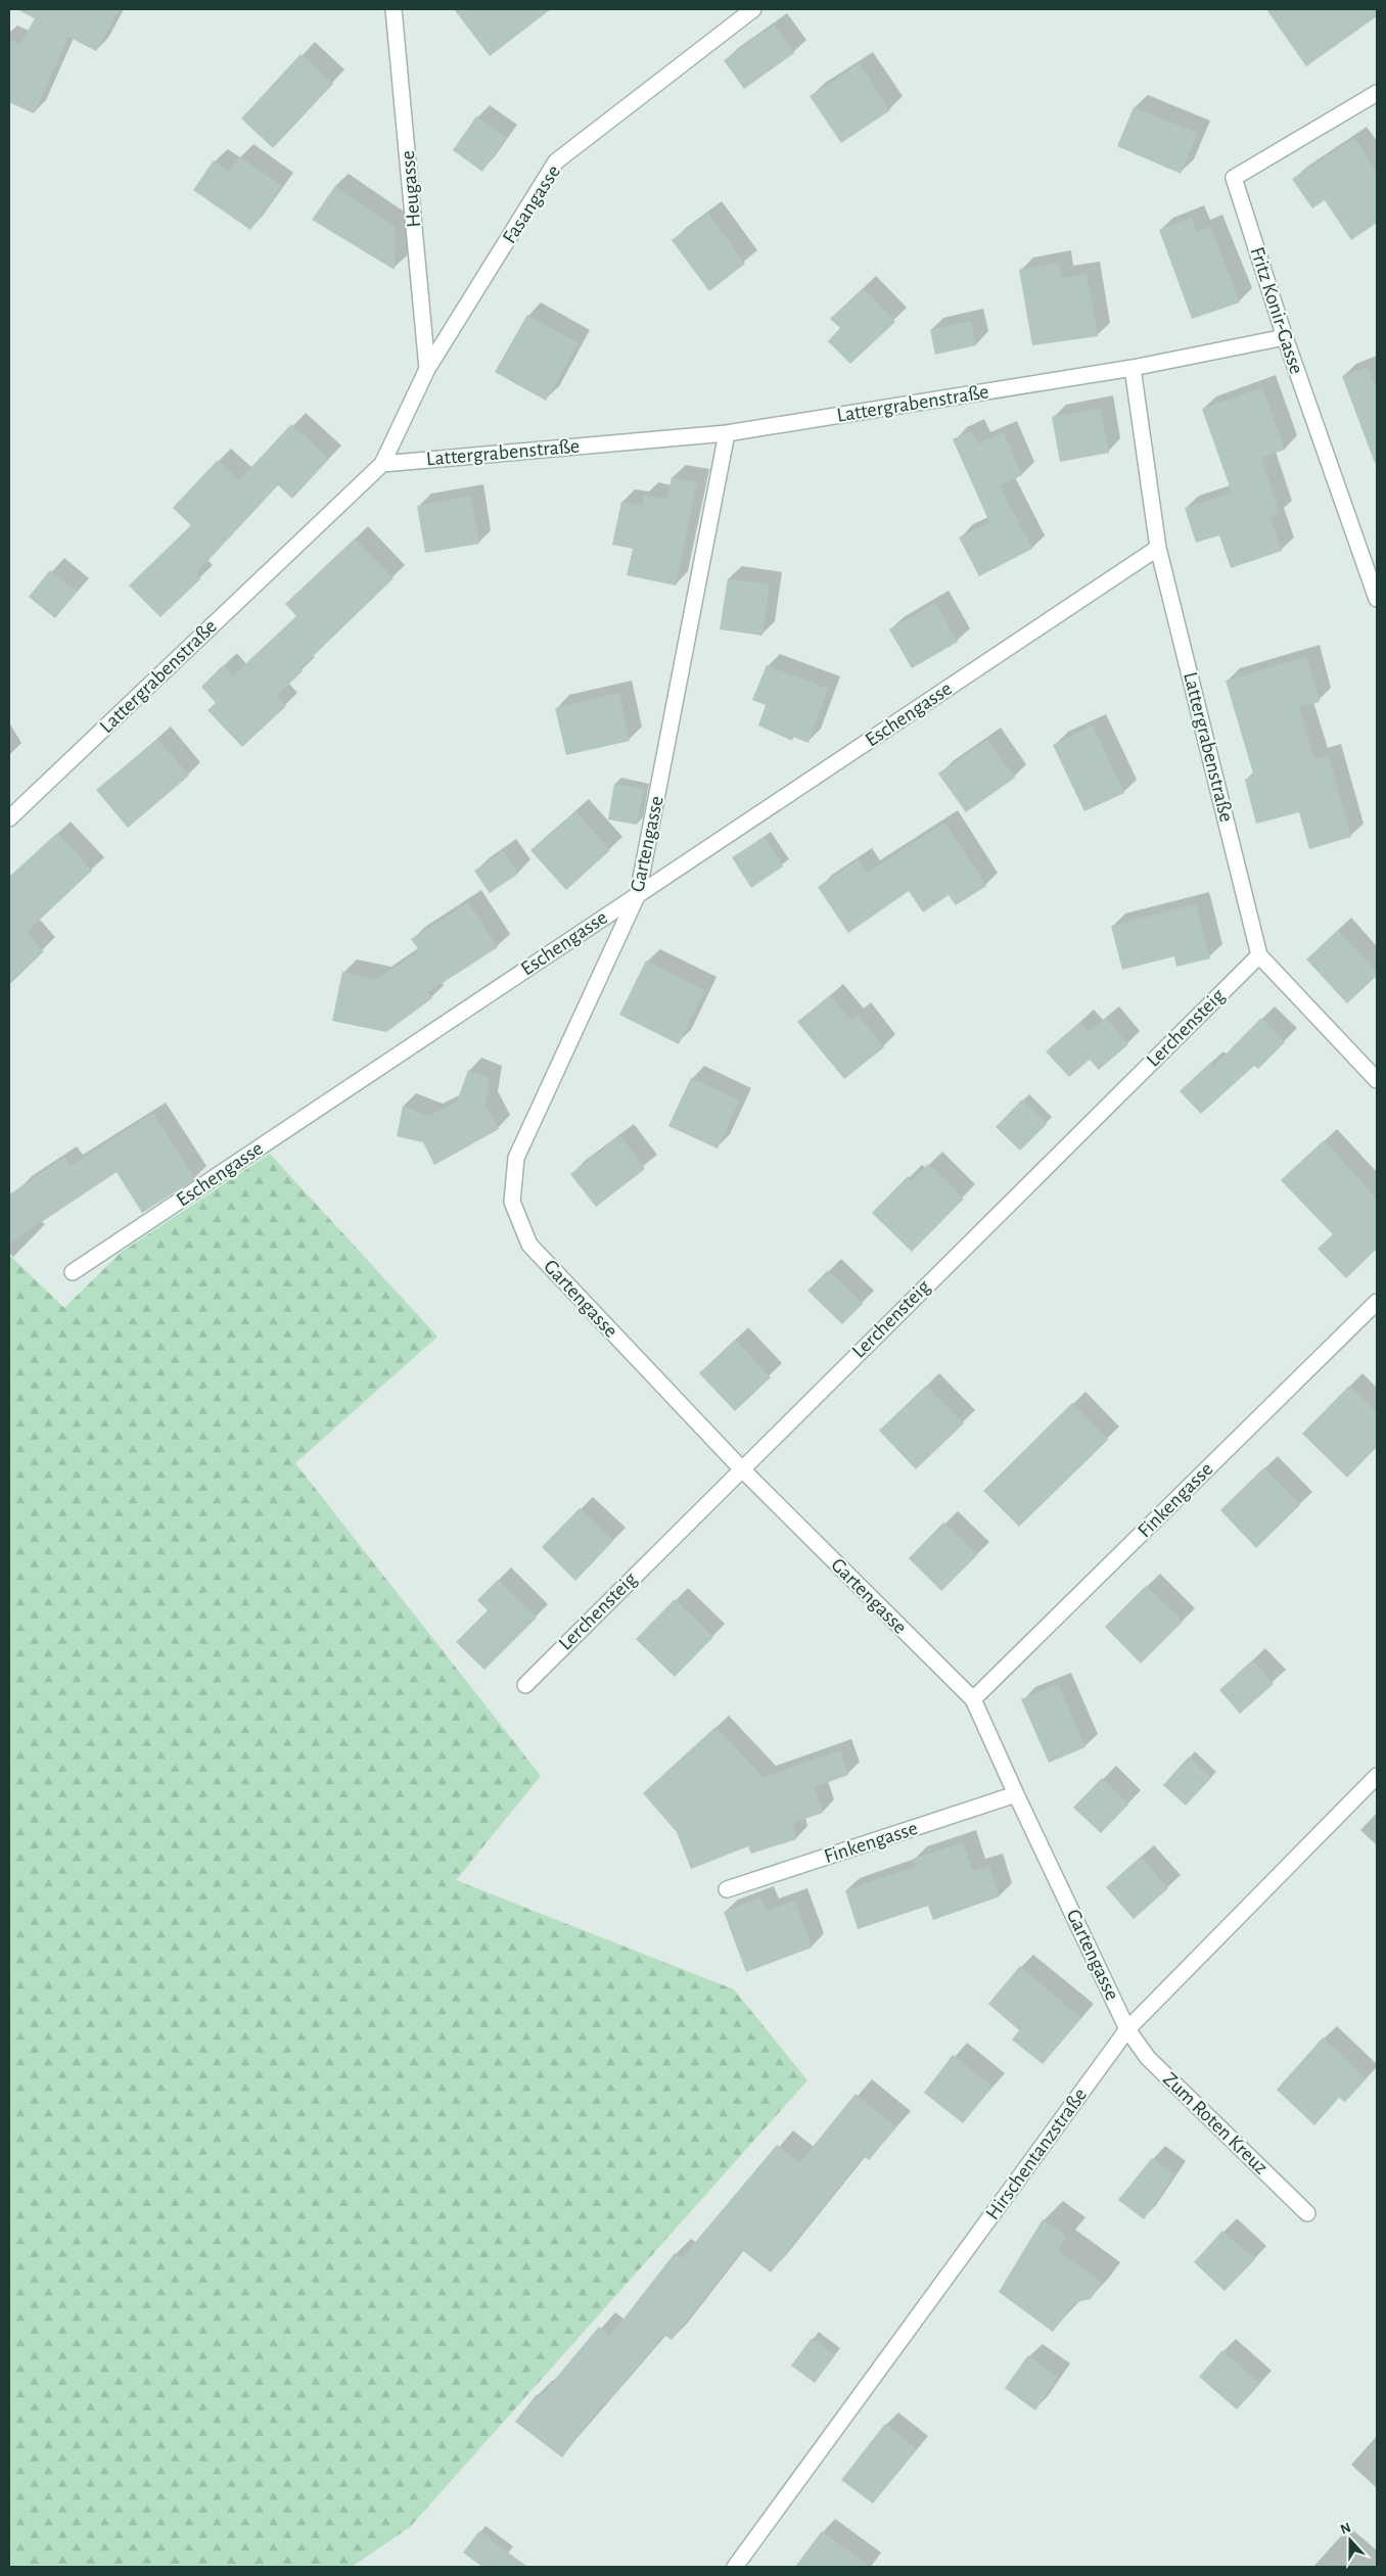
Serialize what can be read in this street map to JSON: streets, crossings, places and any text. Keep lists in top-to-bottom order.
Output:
{
  "streets": {
    "street": [
      "Heugasse",
      "Fasangasse",
      "Fritz Konir-Gasse",
      "Lattergrabenstraße",
      "Eschengasse",
      "Gartengasse",
      "Lerchensteig",
      "Finkengasse",
      "Zum Roten Kreuz",
      "Hirschentanzstraße"
    ]
  },
  "crossings": [
    ["Heugasse", "Fasangasse"],
    ["Fasangasse", "Lattergrabenstraße"],
    ["Fritz Konir-Gasse", "Lattergrabenstraße"],
    ["Lattergrabenstraße", "Eschengasse"],
    ["Lattergrabenstraße", "Gartengasse"],
    ["Lattergrabenstraße", "Lerchensteig"],
    ["Eschengasse", "Gartengasse"],
    ["Gartengasse", "Lerchensteig"],
    ["Gartengasse", "Finkengasse"],
    ["Gartengasse", "Zum Roten Kreuz"],
    ["Gartengasse", "Hirschentanzstraße"],
    ["Zum Roten Kreuz", "Hirschentanzstraße"]
  ],
  "north": "top"
}
